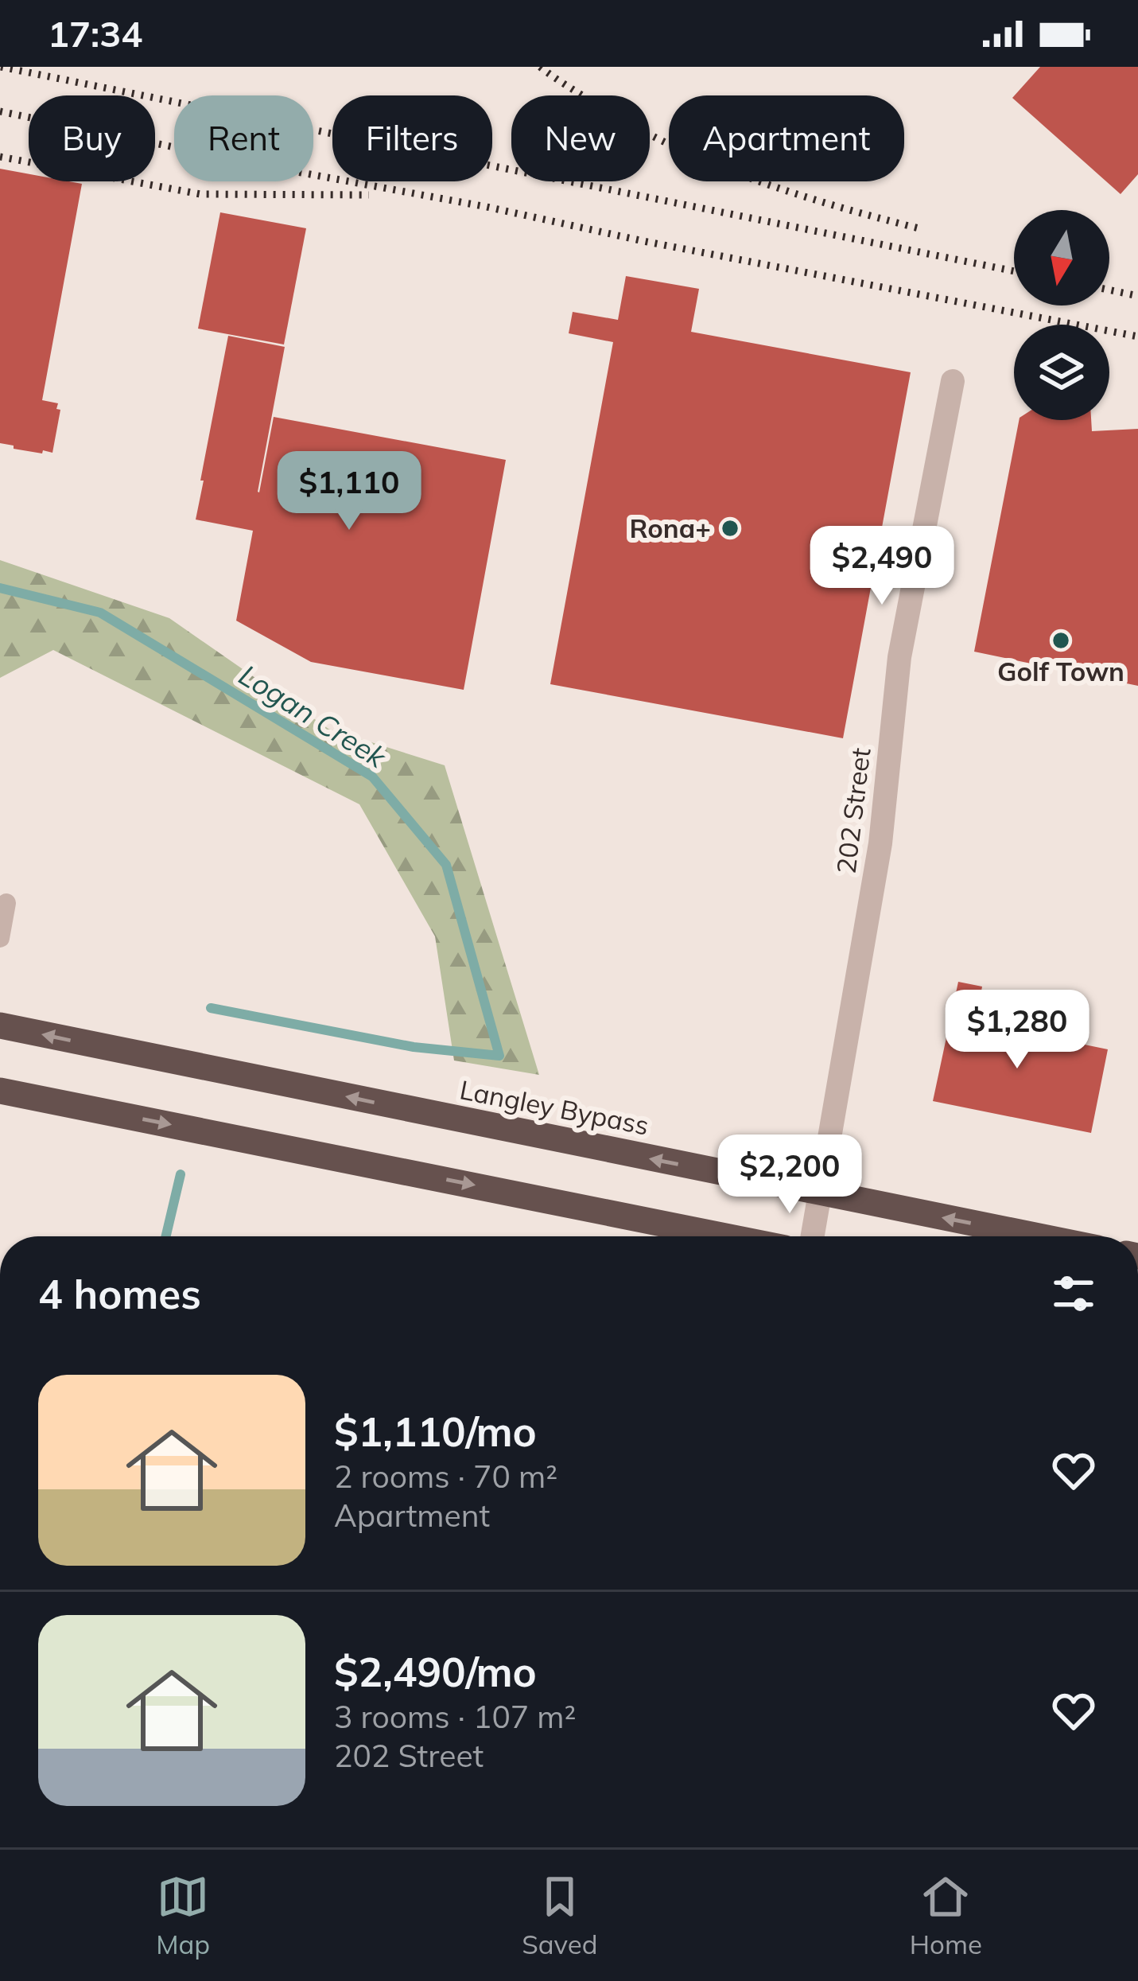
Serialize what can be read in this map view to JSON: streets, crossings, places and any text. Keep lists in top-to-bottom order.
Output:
{
  "streets": {
    "highway": ["Langley Bypass"],
    "street": ["202 Street"]
  },
  "crossings": [
    ["202 Street", "Langley Bypass"]
  ],
  "water": ["Logan Creek"],
  "places": ["Rona+", "Golf Town"],
  "north": "bottom",
  "page": {
    "status": "17:34",
    "chip": [
      "Buy",
      "Rent",
      "Filters",
      "New",
      "Apartment"
    ],
    "price": [
      "$1,110",
      "$2,490",
      "$1,280",
      "$2,200"
    ],
    "heading": "4 homes",
    "list": [
      {
        "name": "$1,110/mo",
        "note": "2 rooms · 70 m² · Apartment"
      },
      {
        "name": "$2,490/mo",
        "note": "3 rooms · 107 m² · 202 Street"
      }
    ],
    "tabs": ["Map", "Saved", "Home"]
  }
}
